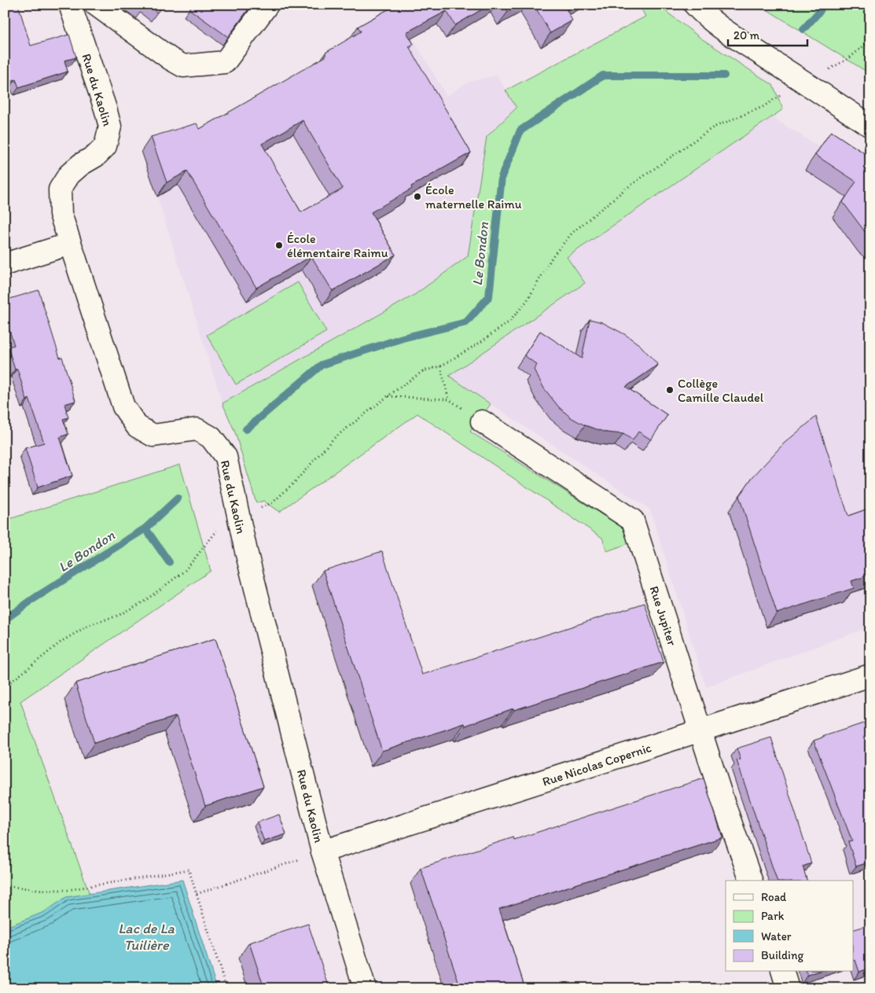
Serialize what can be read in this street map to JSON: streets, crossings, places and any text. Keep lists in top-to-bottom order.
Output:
{
  "streets": {
    "street": ["Rue du Kaolin", "Rue Jupiter", "Rue Nicolas Copernic"]
  },
  "crossings": [
    ["Rue du Kaolin", "Rue Nicolas Copernic"],
    ["Rue Jupiter", "Rue Nicolas Copernic"]
  ],
  "water": ["Le Bondon", "Lac de La Tuilière"],
  "places": ["École maternelle Raimu", "École élémentaire Raimu", "Collège Camille Claudel"],
  "legend": [
    "Road",
    "Park",
    "Water",
    "Building"
  ],
  "scale_bar": "20 m"
}
